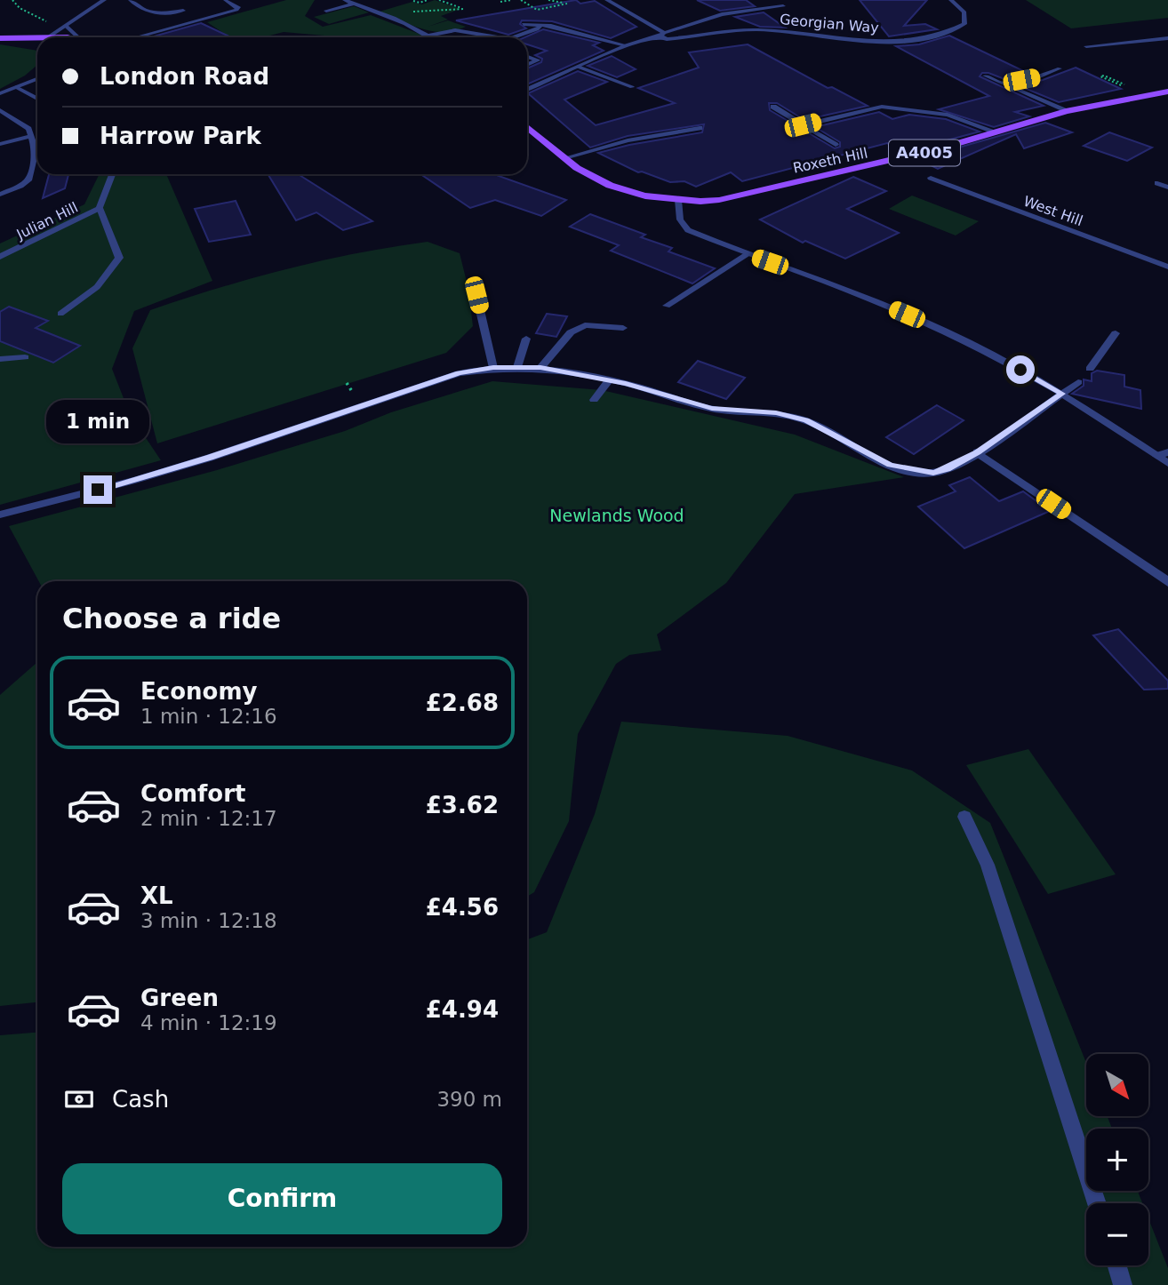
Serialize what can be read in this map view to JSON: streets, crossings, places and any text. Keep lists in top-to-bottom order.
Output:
{
  "streets": {
    "main road": ["A4005", "Roxeth Hill"],
    "street": ["Georgian Way", "West Hill", "Julian Hill"]
  },
  "crossings": [
    ["A4005", "Roxeth Hill"]
  ],
  "parks": ["Newlands Wood"],
  "north": "bottom right",
  "page": {
    "banner": ["London Road", "Harrow Park"],
    "bubble": "1 min",
    "heading": "Choose a ride",
    "list": [
      {
        "name": "Economy",
        "note": "1 min · 12:16",
        "value": "£2.68"
      },
      {
        "name": "Comfort",
        "note": "2 min · 12:17",
        "value": "£3.62"
      },
      {
        "name": "XL",
        "note": "3 min · 12:18",
        "value": "£4.56"
      },
      {
        "name": "Green",
        "note": "4 min · 12:19",
        "value": "£4.94"
      }
    ],
    "map_buttons": ["+", "−"],
    "pay": ["Cash", "390 m"],
    "buttons": "Confirm"
  }
}
